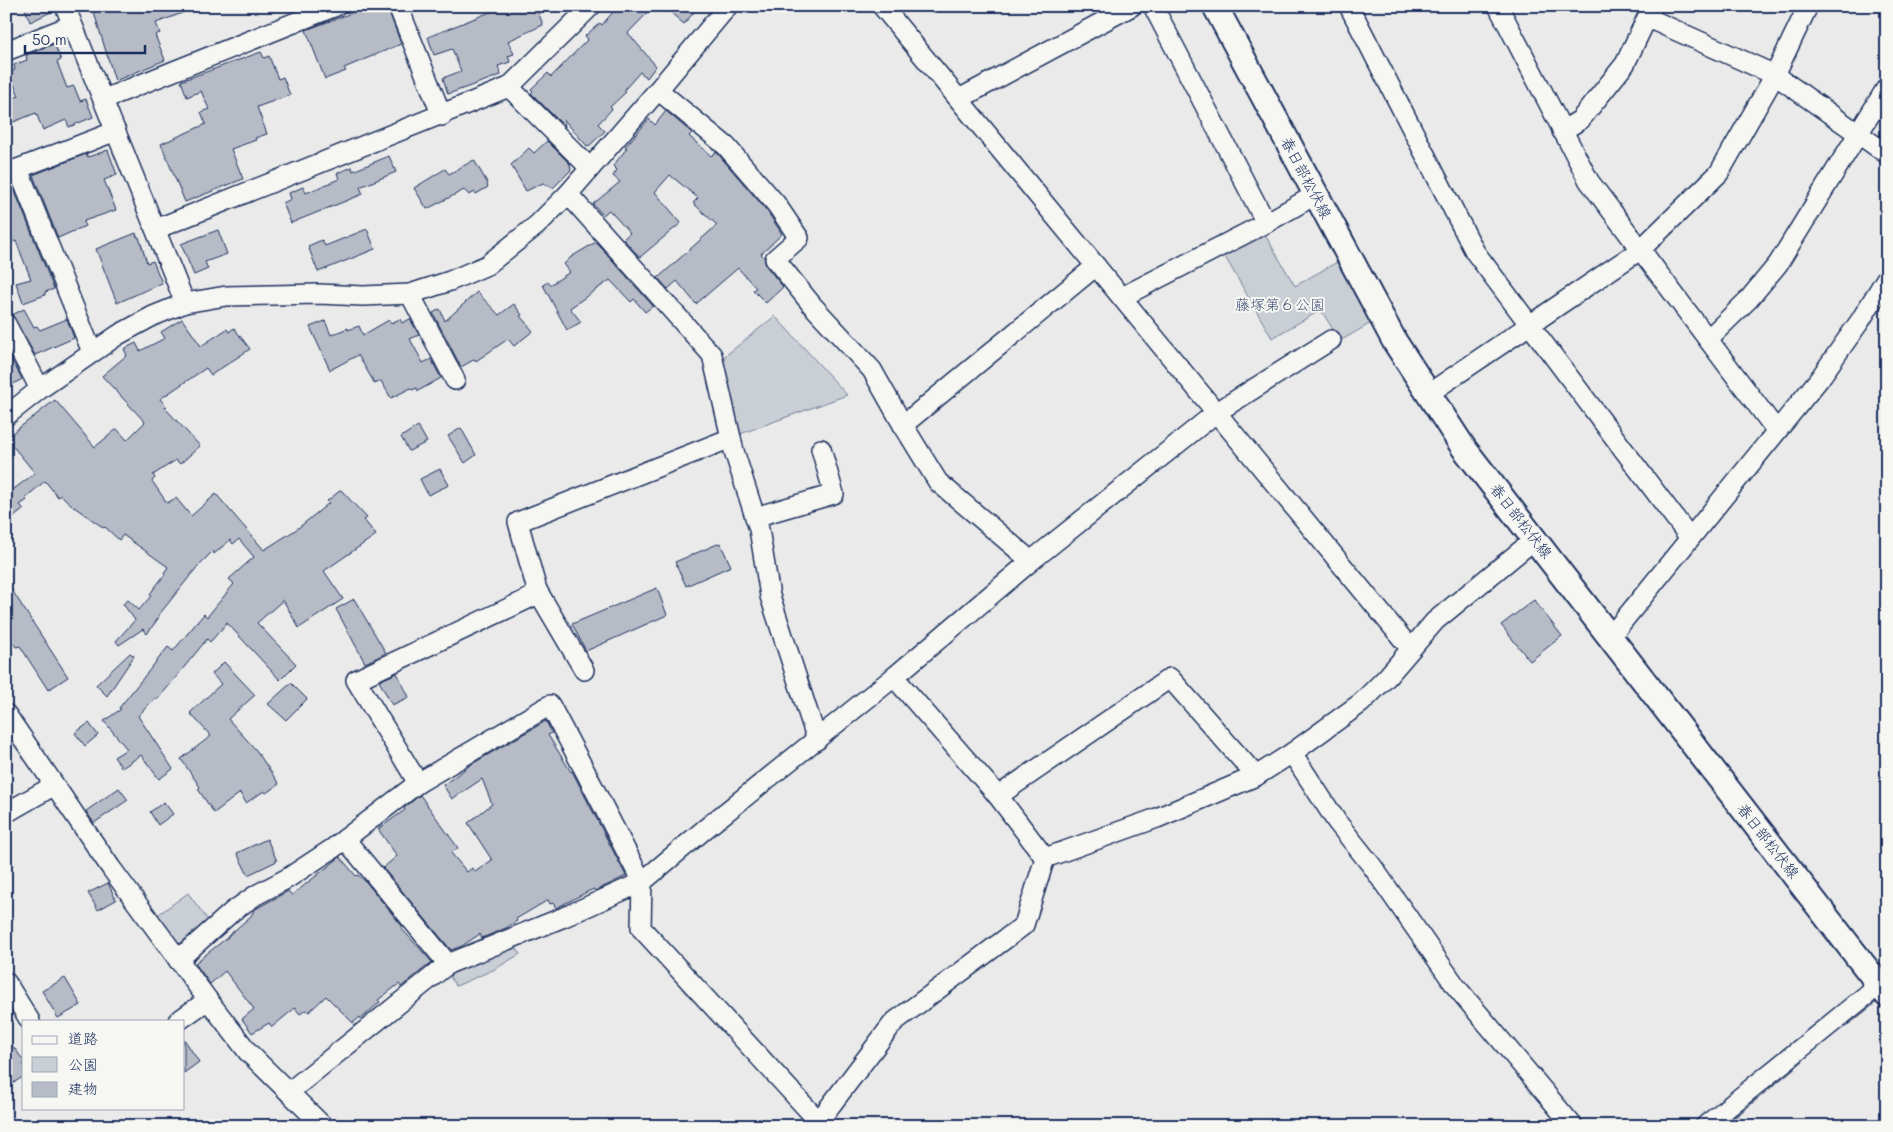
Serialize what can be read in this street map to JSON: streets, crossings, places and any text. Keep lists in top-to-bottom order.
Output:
{
  "streets": {
    "main road": ["春日部松伏線"]
  },
  "parks": ["藤塚第６公園"],
  "legend": ["道路", "公園", "建物"],
  "scale_bar": "50 m"
}
